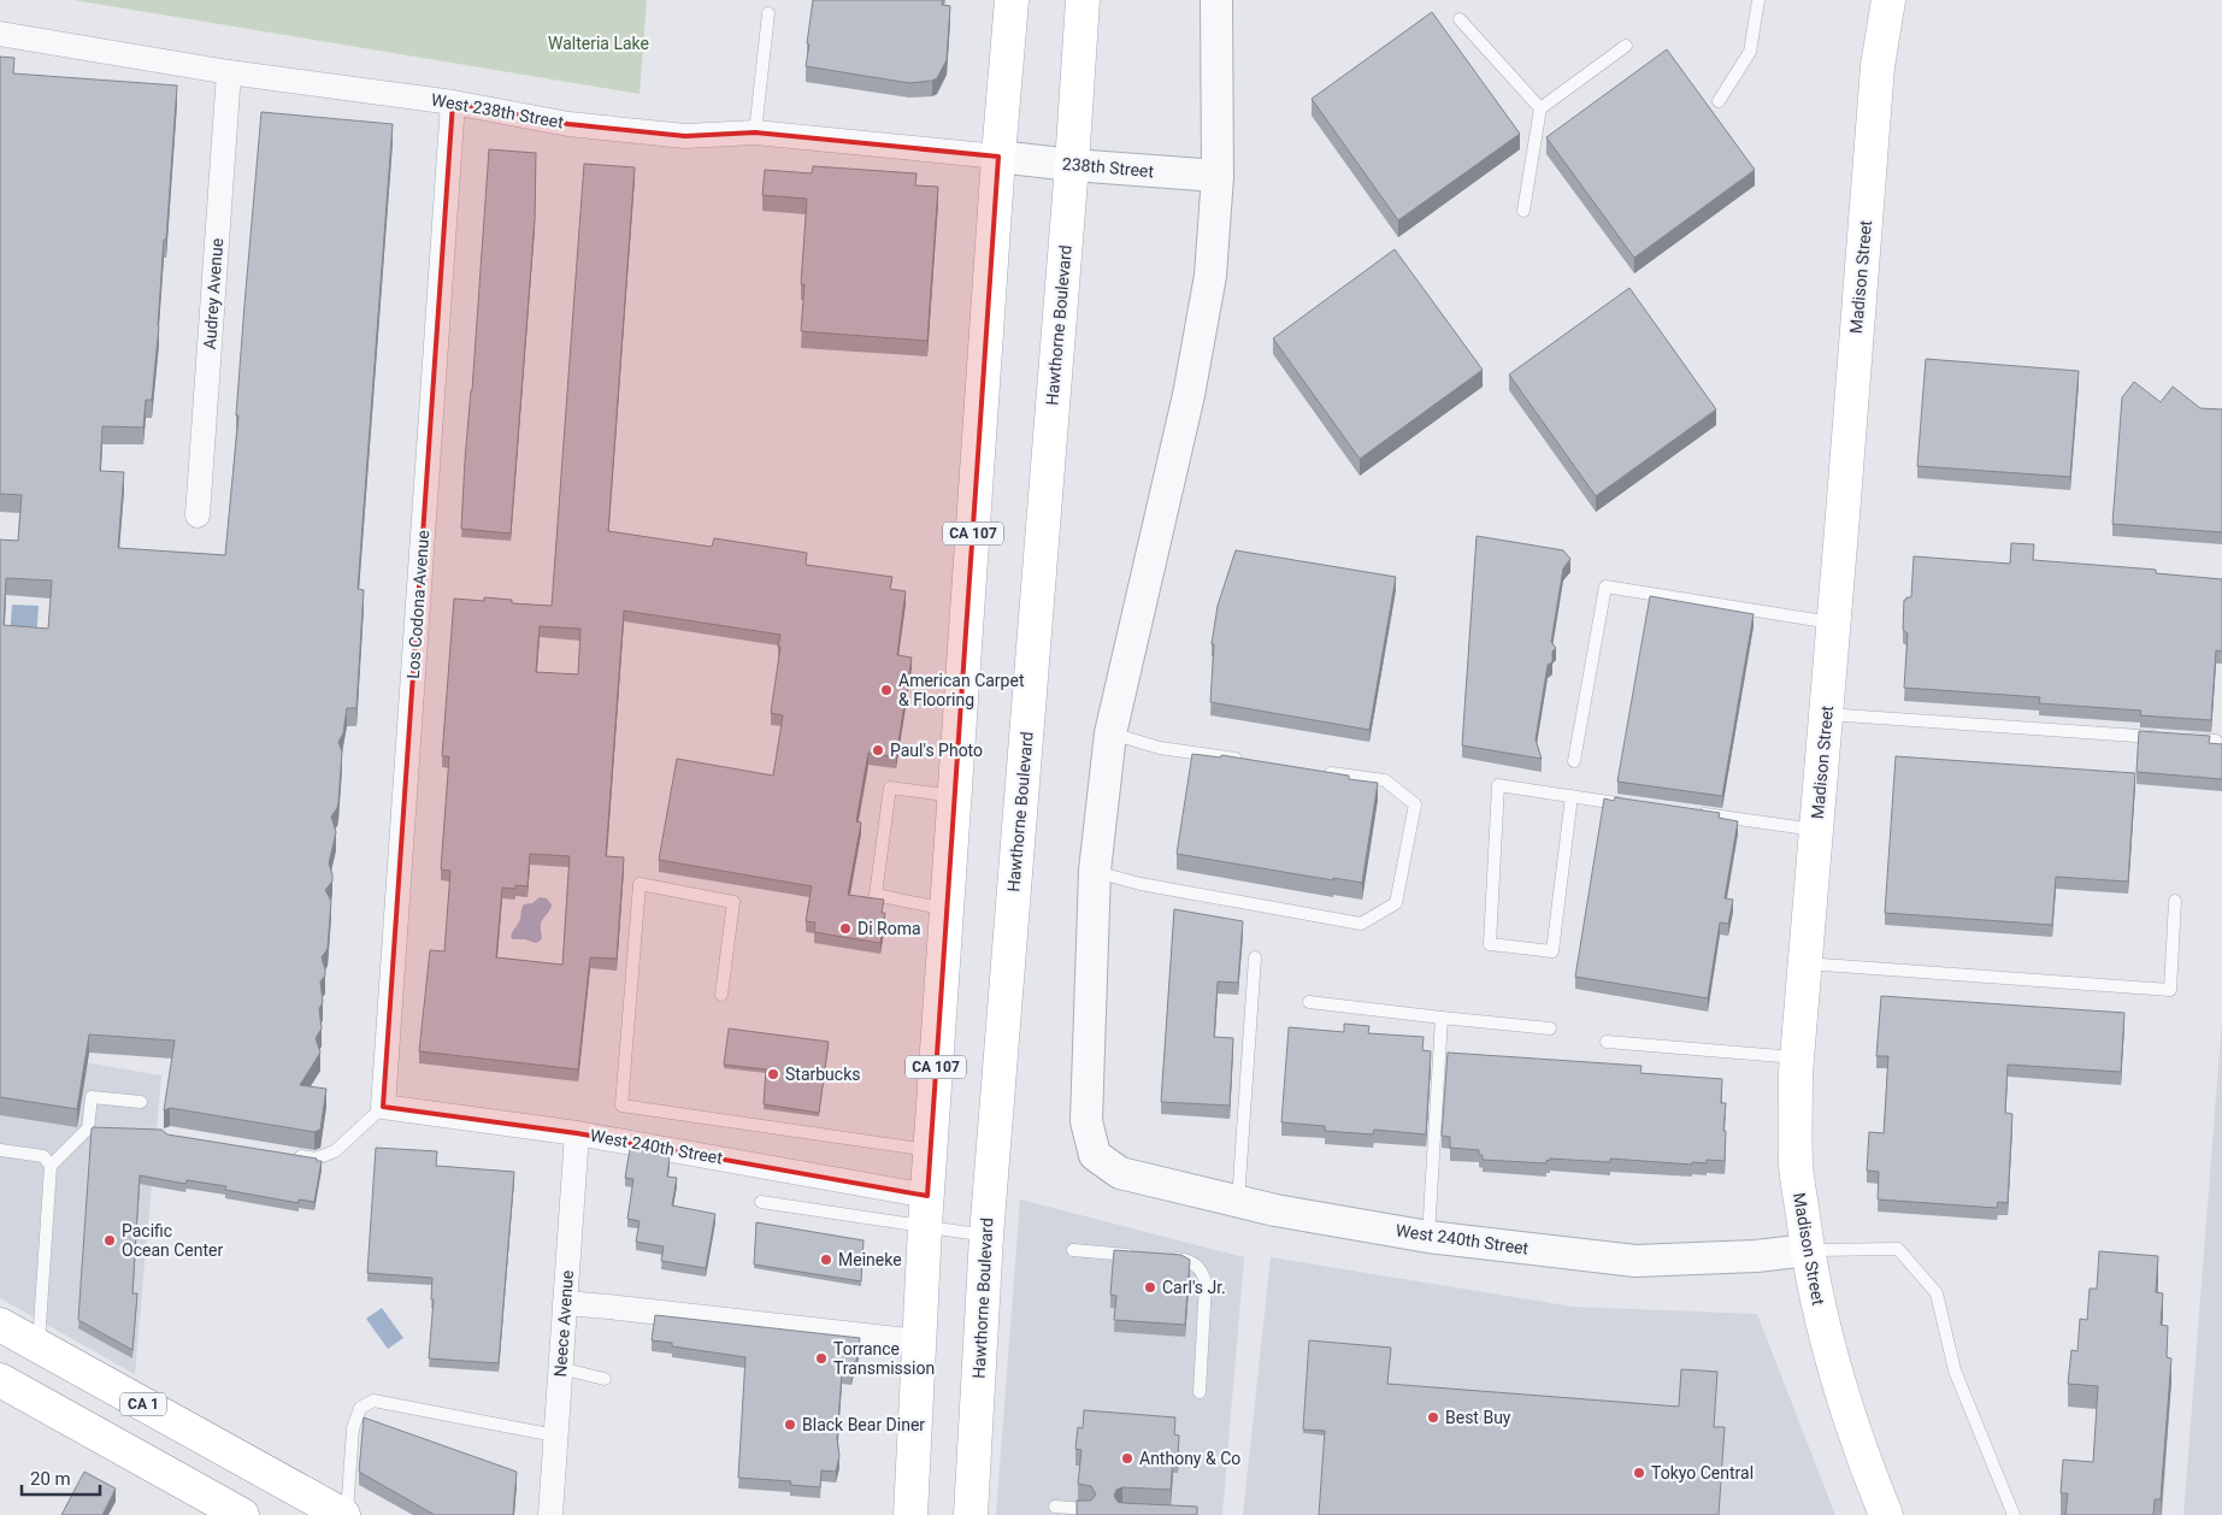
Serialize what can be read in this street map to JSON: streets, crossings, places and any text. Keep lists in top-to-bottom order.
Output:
{
  "streets": {
    "main road": [
      "Madison Street",
      "Hawthorne Boulevard",
      "CA 107",
      "CA 1"
    ],
    "street": [
      "West 238th Street",
      "238th Street",
      "Audrey Avenue",
      "Los Codona Avenue",
      "West 240th Street",
      "Neece Avenue"
    ]
  },
  "crossings": [
    ["West 238th Street", "238th Street"],
    ["West 238th Street", "Audrey Avenue"],
    ["West 238th Street", "CA 107"],
    ["West 238th Street", "Los Codona Avenue"],
    ["238th Street", "Hawthorne Boulevard"],
    ["238th Street", "CA 107"],
    ["Madison Street", "West 240th Street"],
    ["CA 107", "West 240th Street"],
    ["Los Codona Avenue", "West 240th Street"],
    ["West 240th Street", "Neece Avenue"]
  ],
  "parks": ["Walteria Lake"],
  "places": [
    "American Carpet & Flooring",
    "Paul's Photo",
    "Di Roma",
    "Starbucks",
    "Pacific Ocean Center",
    "Meineke",
    "Carl's Jr.",
    "Torrance Transmission",
    "Best Buy",
    "Black Bear Diner",
    "Anthony & Co",
    "Tokyo Central"
  ],
  "scale_bar": "20 m"
}
